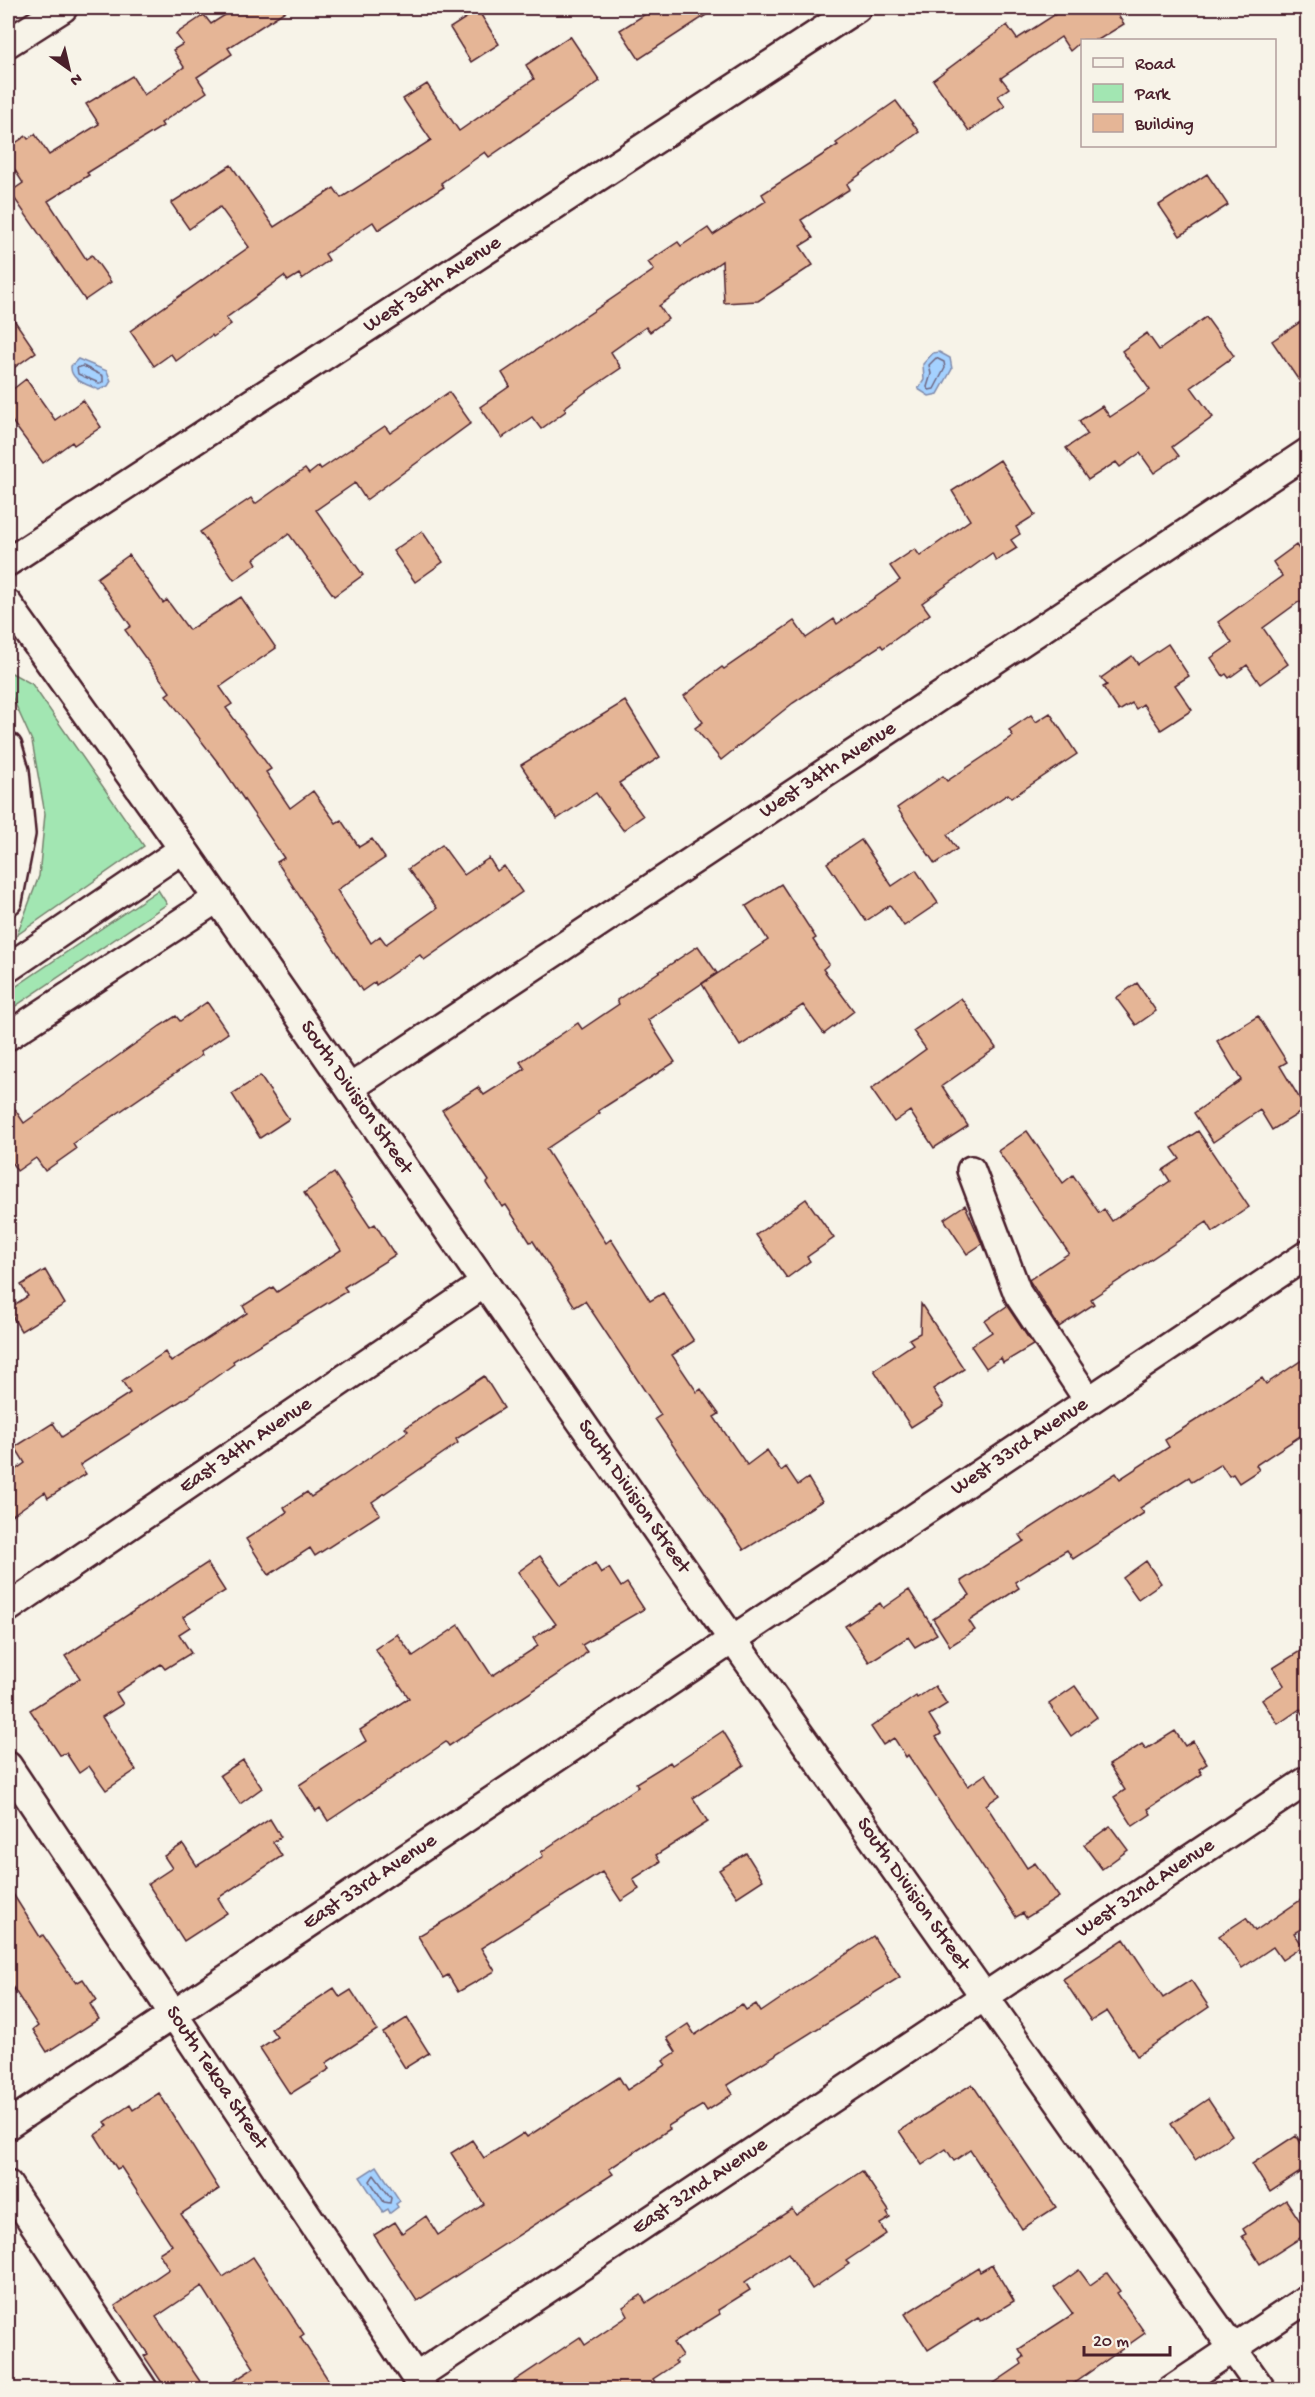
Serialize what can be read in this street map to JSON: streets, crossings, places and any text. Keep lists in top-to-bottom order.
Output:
{
  "streets": {
    "street": [
      "West 36th Avenue",
      "West 34th Avenue",
      "South Division Street",
      "East 34th Avenue",
      "West 33rd Avenue",
      "East 33rd Avenue",
      "West 32nd Avenue",
      "South Tekoa Street",
      "East 32nd Avenue"
    ]
  },
  "crossings": [
    ["West 34th Avenue", "South Division Street"],
    ["South Division Street", "East 34th Avenue"],
    ["South Division Street", "West 33rd Avenue"],
    ["South Division Street", "East 33rd Avenue"],
    ["South Division Street", "West 32nd Avenue"],
    ["South Division Street", "East 32nd Avenue"],
    ["West 33rd Avenue", "East 33rd Avenue"],
    ["East 33rd Avenue", "South Tekoa Street"],
    ["West 32nd Avenue", "East 32nd Avenue"],
    ["South Tekoa Street", "East 32nd Avenue"]
  ],
  "legend": ["Road", "Park", "Building"],
  "scale_bar": "20 m",
  "north": "bottom right"
}
